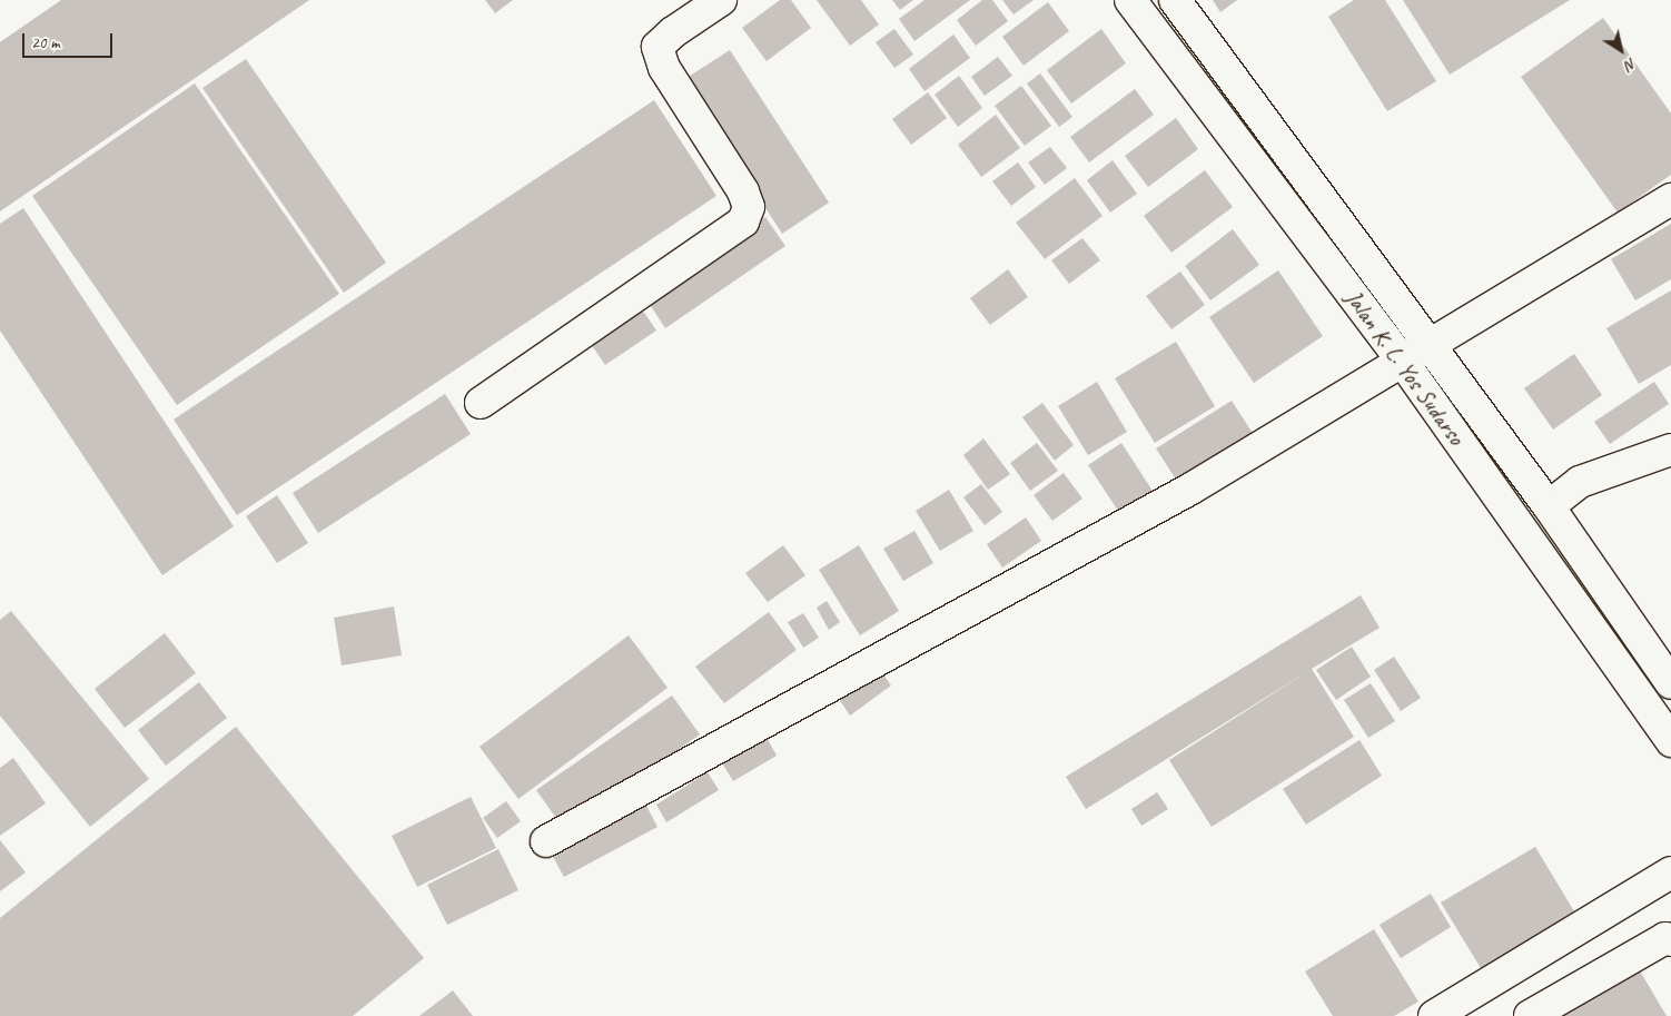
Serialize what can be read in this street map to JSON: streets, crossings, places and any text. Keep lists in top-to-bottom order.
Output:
{
  "streets": {
    "main road": ["Jalan K. L. Yos Sudarso"]
  },
  "scale_bar": "20 m",
  "north": "bottom right"
}
